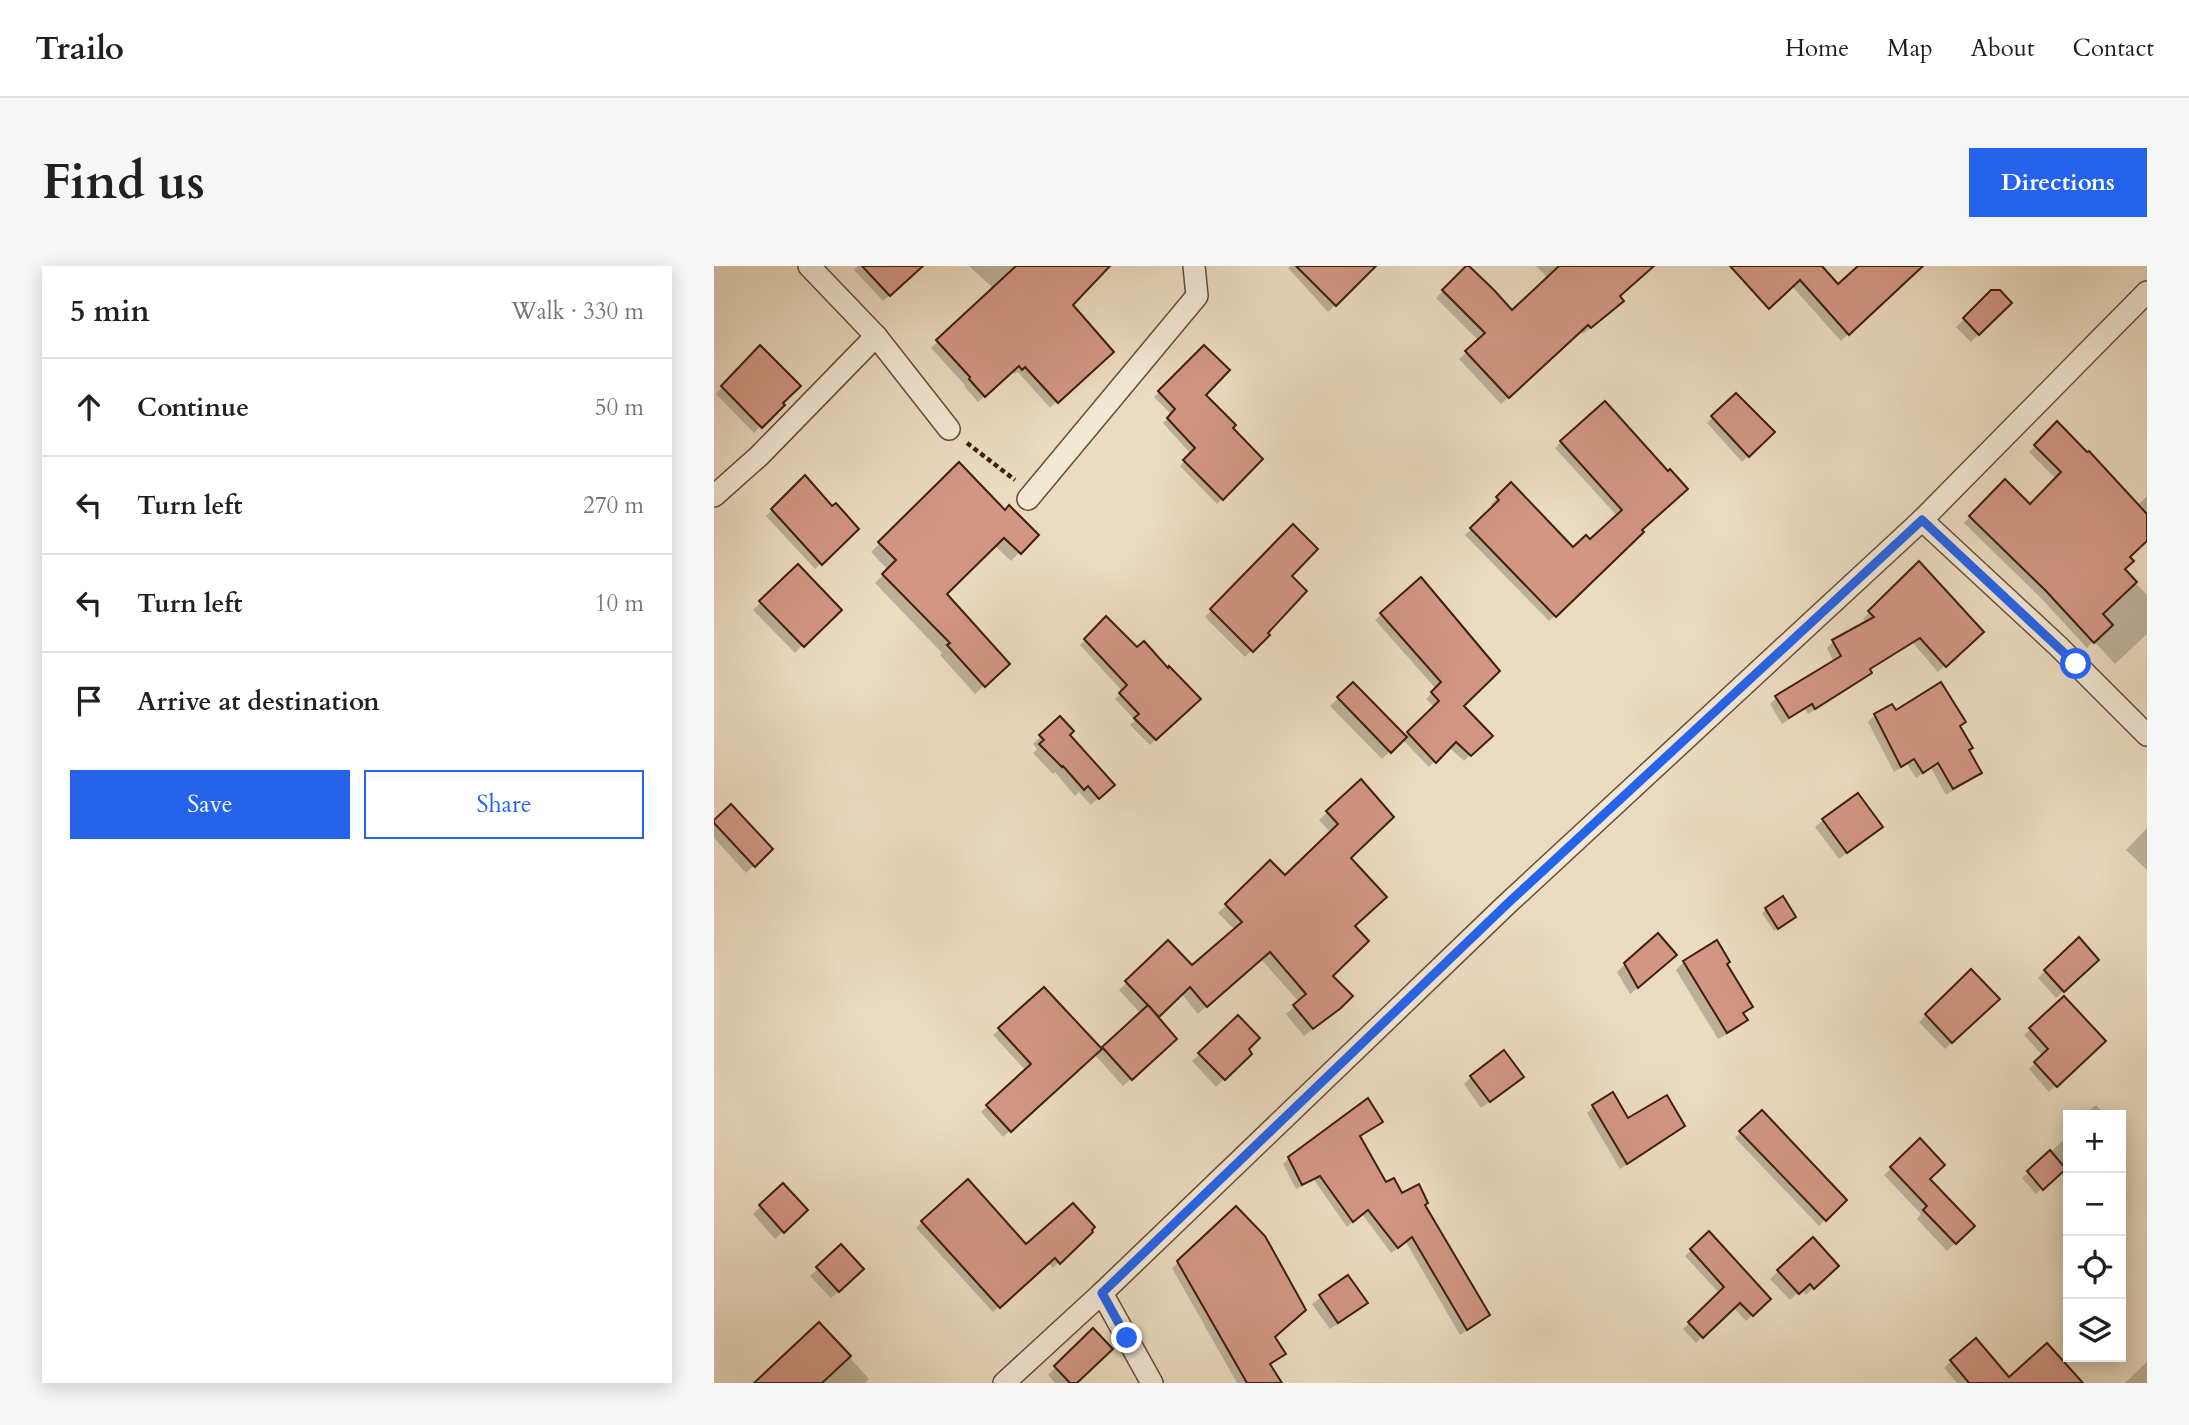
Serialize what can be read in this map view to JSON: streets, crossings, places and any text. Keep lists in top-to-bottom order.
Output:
{
  "page": {
    "header": "Trailo",
    "nav": [
      "Home",
      "Map",
      "About",
      "Contact"
    ],
    "buttons": [
      "Directions",
      ["Save", "Share"]
    ],
    "title": "Find us",
    "heading": ["5 min", "Walk · 330 m"],
    "list": [
      ["Continue", "50 m"],
      ["Turn left", "270 m"],
      ["Turn left", "10 m"],
      "Arrive at destination"
    ],
    "map_buttons": ["+", "−"]
  }
}
